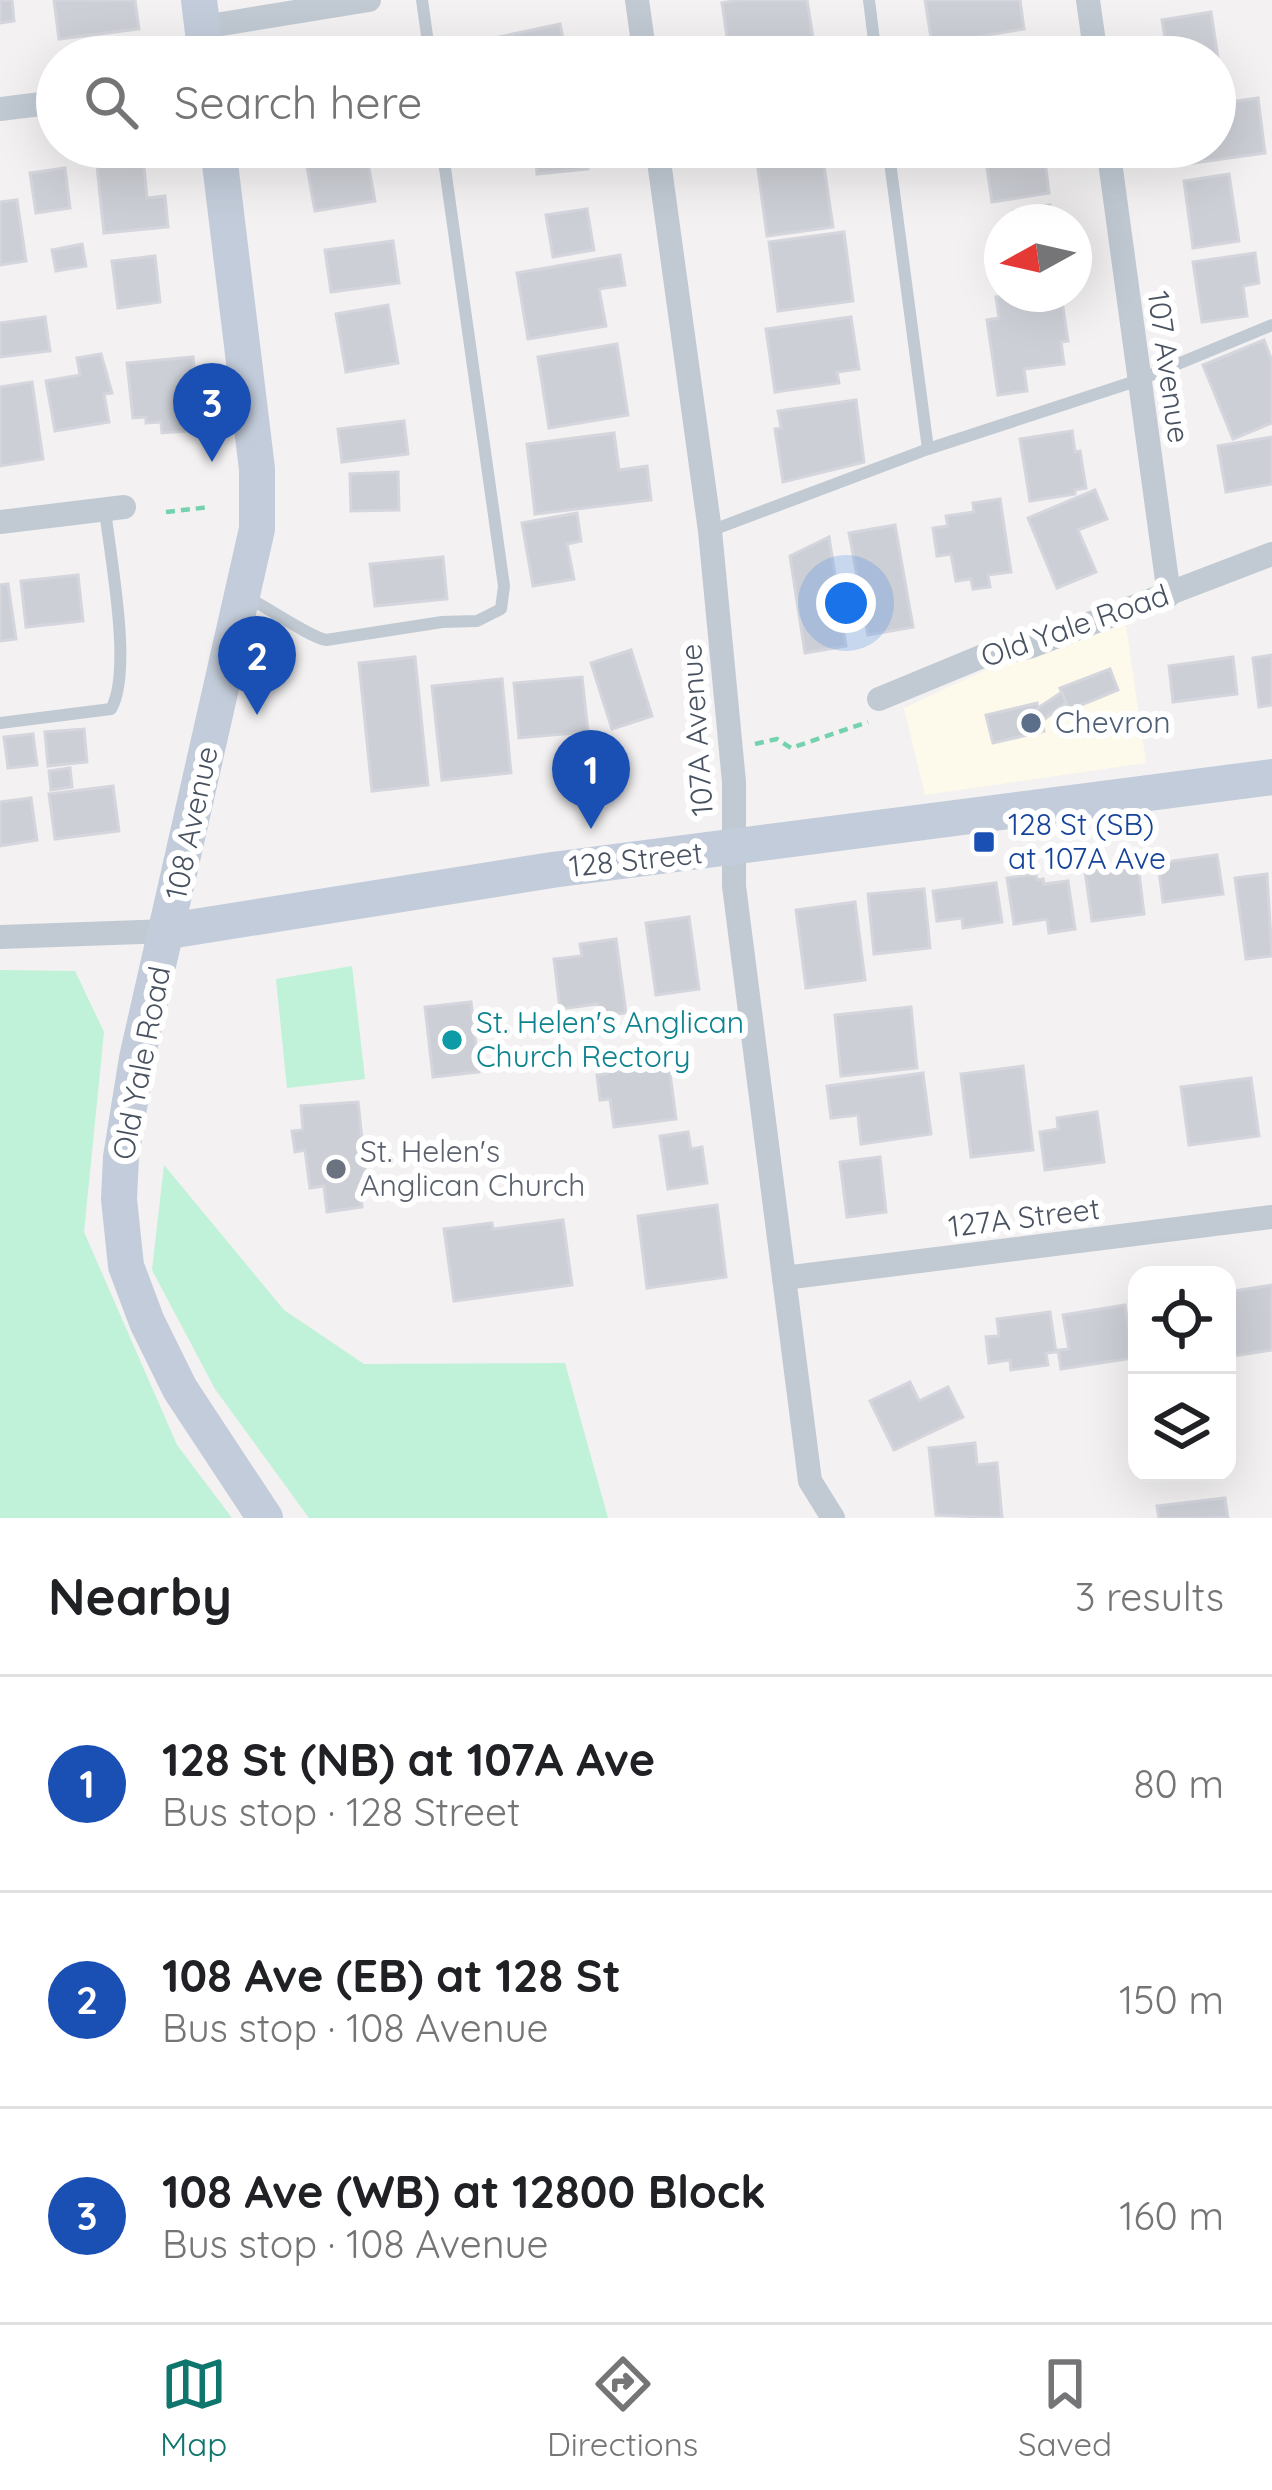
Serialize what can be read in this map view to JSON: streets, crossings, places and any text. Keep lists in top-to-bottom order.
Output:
{
  "streets": {
    "main road": ["Old Yale Road", "108 Avenue", "128 Street"],
    "street": ["107 Avenue", "107A Avenue", "127A Street"]
  },
  "crossings": [
    ["107 Avenue", "Old Yale Road"],
    ["Old Yale Road", "108 Avenue"],
    ["Old Yale Road", "128 Street"],
    ["107A Avenue", "128 Street"],
    ["107A Avenue", "127A Street"],
    ["108 Avenue", "128 Street"]
  ],
  "places": {
    "other": ["Chevron", "St. Helen's Anglican Church Rectory", "St. Helen's Anglican Church"],
    "transit": ["128 St (SB) at 107A Ave"]
  },
  "north": "left",
  "page": {
    "search": "Search here",
    "pins": ["3", "2", "1"],
    "heading": ["Nearby", "3 results"],
    "list": [
      {
        "mark": "1",
        "name": "128 St (NB) at 107A Ave",
        "note": "Bus stop · 128 Street",
        "value": "80 m"
      },
      {
        "mark": "2",
        "name": "108 Ave (EB) at 128 St",
        "note": "Bus stop · 108 Avenue",
        "value": "150 m"
      },
      {
        "mark": "3",
        "name": "108 Ave (WB) at 12800 Block",
        "note": "Bus stop · 108 Avenue",
        "value": "160 m"
      }
    ],
    "nav": ["Map", "Directions", "Saved"]
  }
}
